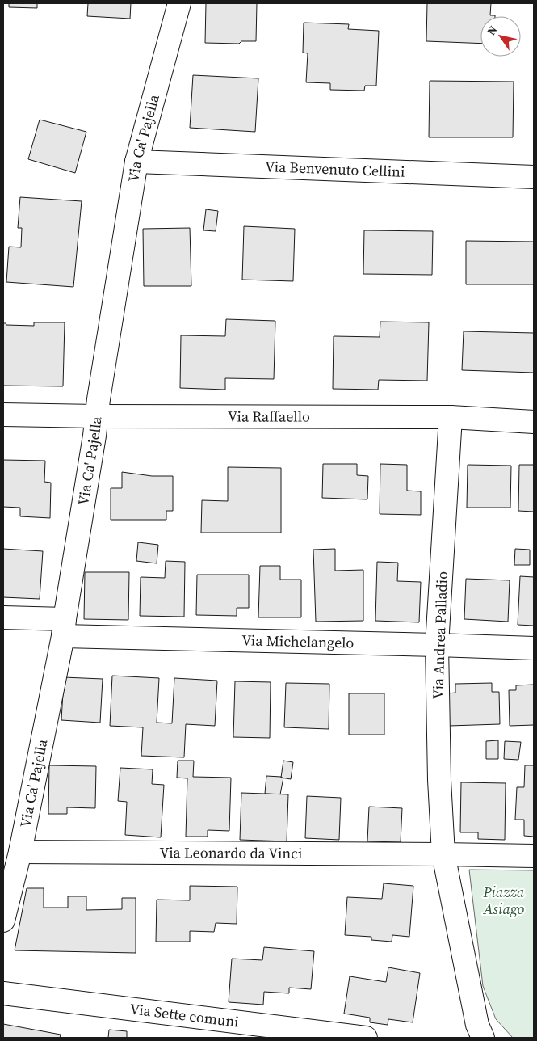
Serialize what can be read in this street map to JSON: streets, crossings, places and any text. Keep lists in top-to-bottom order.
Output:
{
  "streets": {
    "street": [
      "Via Ca' Pajella",
      "Via Benvenuto Cellini",
      "Via Raffaello",
      "Via Andrea Palladio",
      "Via Michelangelo",
      "Via Leonardo da Vinci",
      "Via Sette comuni"
    ]
  },
  "crossings": [
    ["Via Ca' Pajella", "Via Benvenuto Cellini"],
    ["Via Ca' Pajella", "Via Raffaello"],
    ["Via Ca' Pajella", "Via Michelangelo"],
    ["Via Ca' Pajella", "Via Leonardo da Vinci"],
    ["Via Raffaello", "Via Andrea Palladio"],
    ["Via Andrea Palladio", "Via Michelangelo"],
    ["Via Andrea Palladio", "Via Leonardo da Vinci"]
  ],
  "parks": ["Piazza Asiago"],
  "north": "top left"
}
